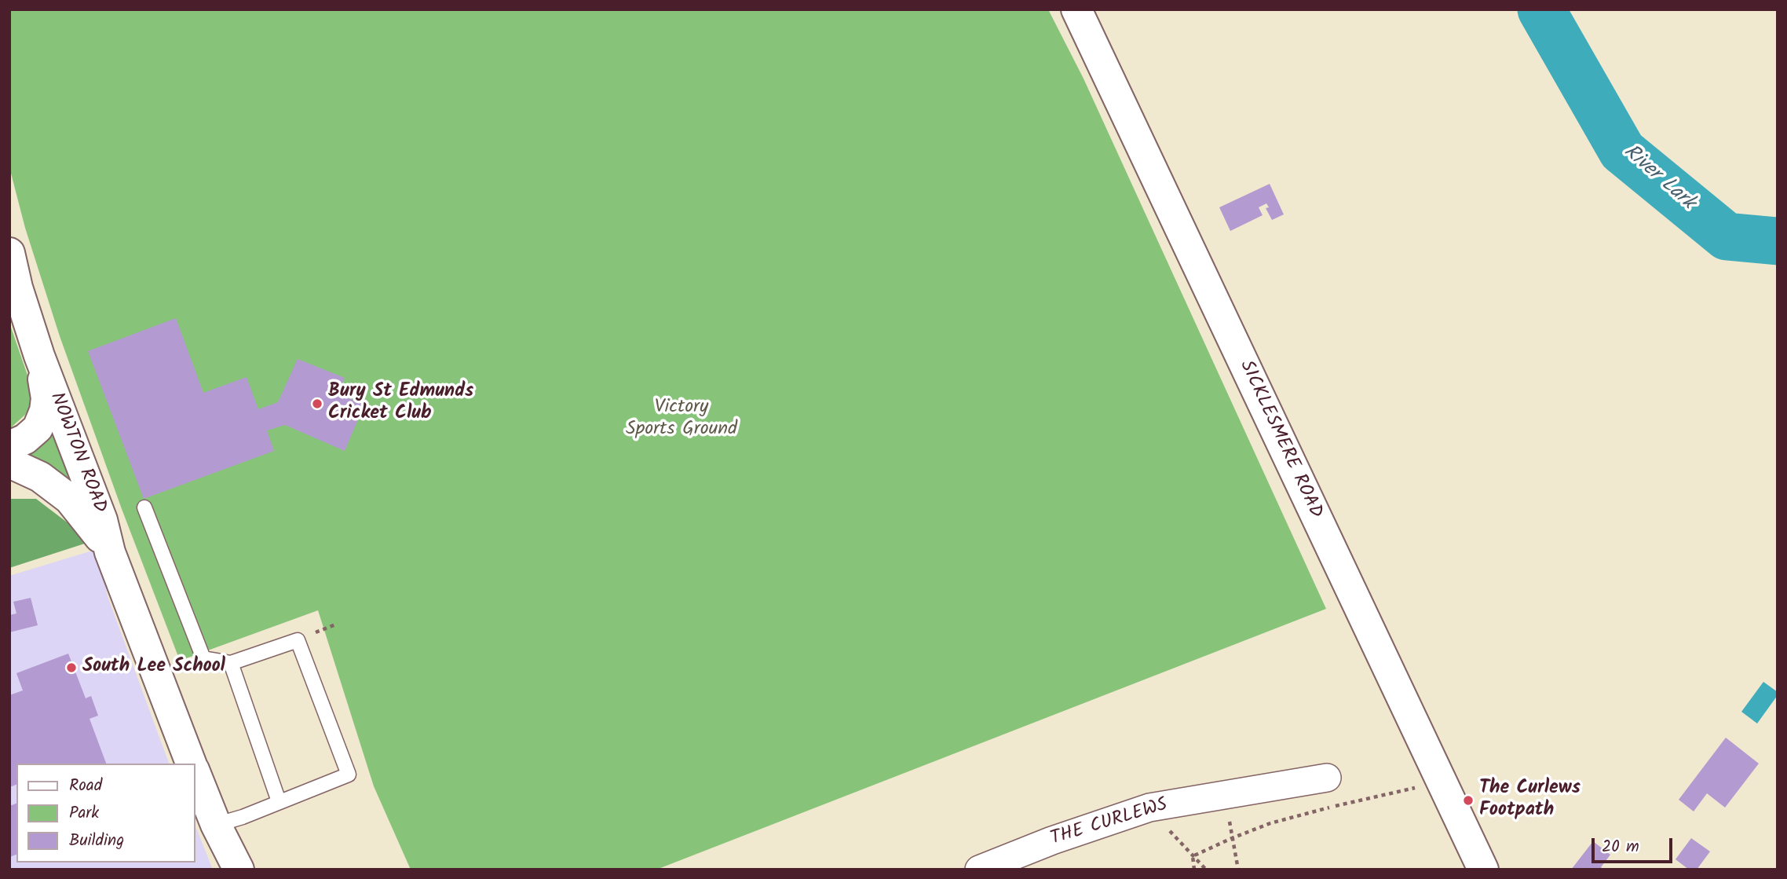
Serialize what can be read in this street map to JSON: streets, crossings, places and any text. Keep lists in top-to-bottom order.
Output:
{
  "streets": {
    "main road": ["SICKLESMERE ROAD", "NOWTON ROAD"],
    "street": ["THE CURLEWS"]
  },
  "water": ["River Lark"],
  "parks": ["Victory Sports Ground"],
  "places": ["Bury St Edmunds Cricket Club", "South Lee School", "The Curlews Footpath"],
  "legend": ["Road", "Park", "Building"],
  "scale_bar": "20 m"
}
